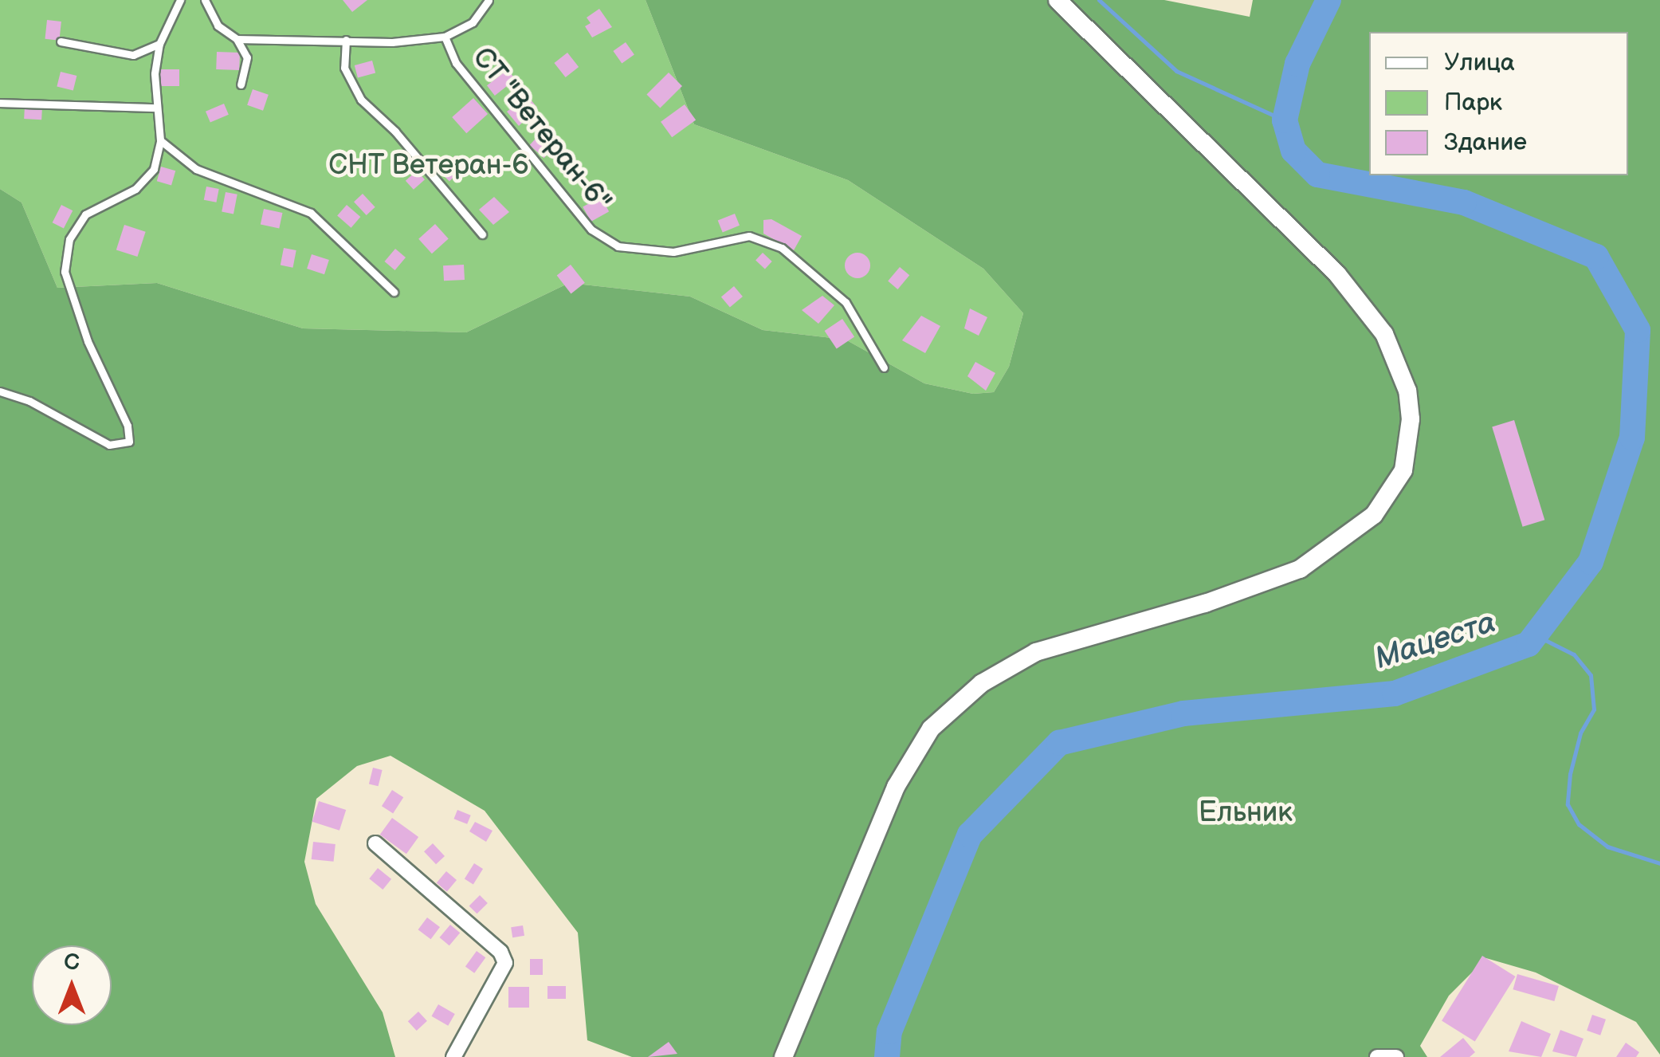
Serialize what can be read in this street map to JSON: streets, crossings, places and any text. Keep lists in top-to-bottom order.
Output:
{
  "streets": {
    "lane": ["СТ \"Ветеран-6\""]
  },
  "water": ["Мацеста"],
  "parks": ["СНТ Ветеран-6", "Ельник"],
  "legend": ["Улица", "Парк", "Здание"],
  "north": "top"
}
